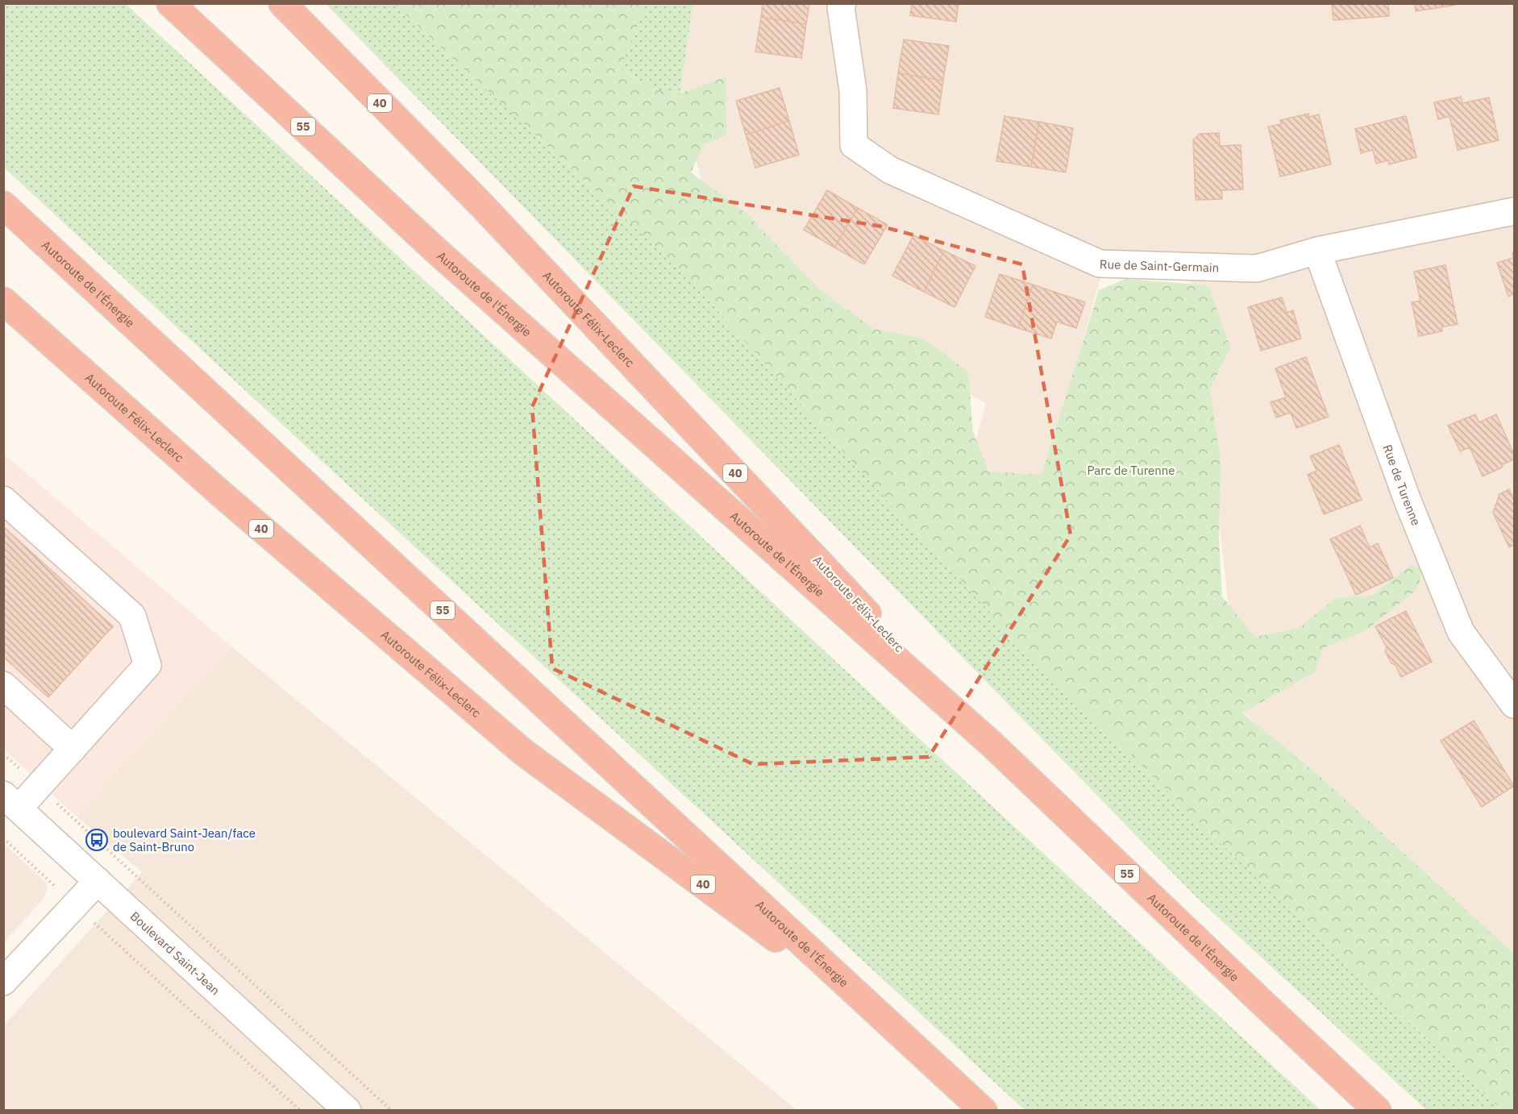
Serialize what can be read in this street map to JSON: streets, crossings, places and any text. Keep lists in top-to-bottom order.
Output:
{
  "streets": {
    "highway": [
      "40",
      "55",
      "Autoroute de l'Énergie",
      "Autoroute Félix-Leclerc"
    ],
    "street": ["Rue de Saint-Germain", "Rue de Turenne", "Boulevard Saint-Jean"]
  },
  "crossings": [
    ["Rue de Saint-Germain", "Rue de Turenne"],
    ["Autoroute de l'Énergie", "Autoroute Félix-Leclerc"]
  ],
  "parks": ["Parc de Turenne"],
  "places": {
    "bus stop": ["boulevard Saint-Jean/face de Saint-Bruno"]
  }
}
